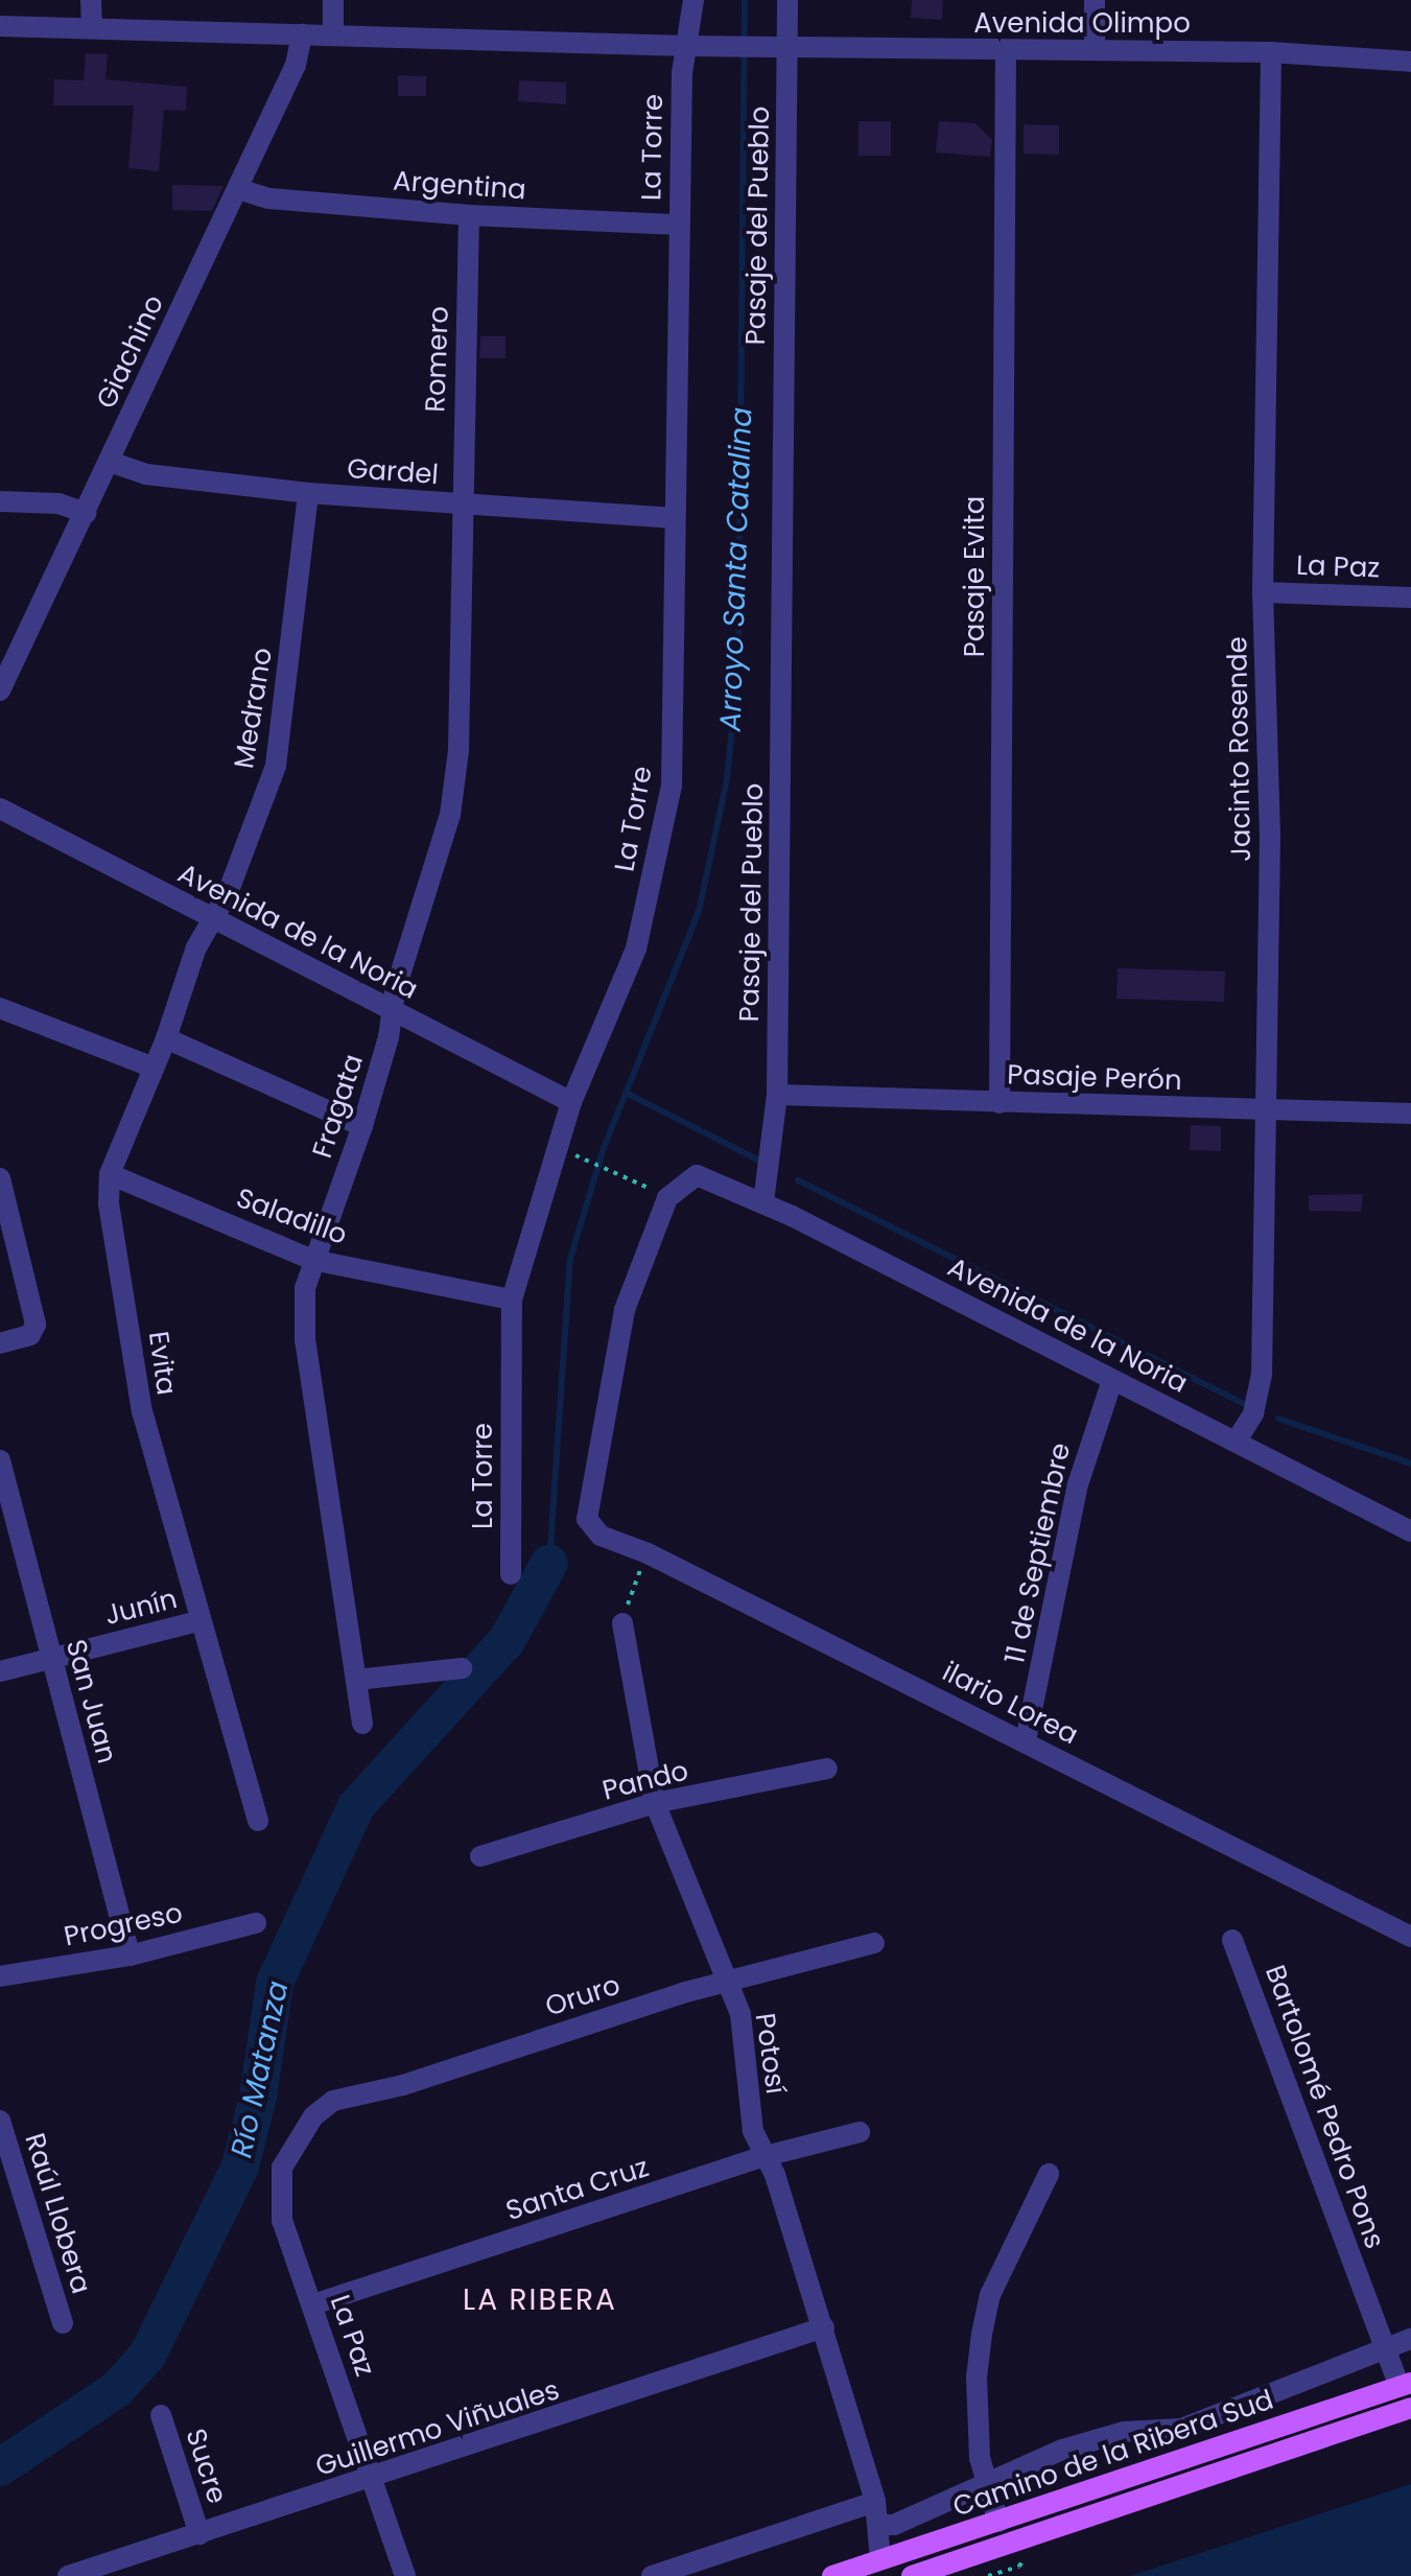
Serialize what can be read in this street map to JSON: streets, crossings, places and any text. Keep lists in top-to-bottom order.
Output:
{
  "streets": {
    "main road": ["Camino de la Ribera Sud"],
    "street": [
      "Avenida Olimpo",
      "La Torre",
      "Argentina",
      "Pasaje del Pueblo",
      "Giachino",
      "Romero",
      "Gardel",
      "La Paz",
      "Pasaje Evita",
      "Medrano",
      "Jacinto Rosende",
      "Avenida de la Noria",
      "Pasaje Perón",
      "Fragata",
      "Saladillo",
      "Evita",
      "11 de Septiembre",
      "Junín",
      "San Juan",
      "ilario Lorea",
      "Pando",
      "Progreso",
      "Oruro",
      "Potosí",
      "Bartolomé Pedro Pons",
      "Santa Cruz",
      "Raúl Llobera",
      "Guillermo Viñuales",
      "Sucre"
    ]
  },
  "crossings": [
    ["Avenida Olimpo", "La Torre"],
    ["Avenida Olimpo", "Pasaje del Pueblo"],
    ["Avenida Olimpo", "Giachino"],
    ["Avenida Olimpo", "Pasaje Evita"],
    ["Avenida Olimpo", "Jacinto Rosende"],
    ["La Torre", "Argentina"],
    ["La Torre", "Gardel"],
    ["La Torre", "Avenida de la Noria"],
    ["La Torre", "Saladillo"],
    ["Argentina", "Giachino"],
    ["Argentina", "Romero"],
    ["Pasaje del Pueblo", "Avenida de la Noria"],
    ["Pasaje del Pueblo", "Pasaje Perón"],
    ["Giachino", "Gardel"],
    ["Romero", "Gardel"],
    ["Romero", "Fragata"],
    ["Gardel", "Medrano"],
    ["Gardel", "Fragata"],
    ["La Paz", "Jacinto Rosende"],
    ["La Paz", "Oruro"],
    ["La Paz", "Santa Cruz"],
    ["La Paz", "Guillermo Viñuales"],
    ["Pasaje Evita", "Pasaje Perón"],
    ["Medrano", "Avenida de la Noria"],
    ["Medrano", "Evita"],
    ["Jacinto Rosende", "Avenida de la Noria"],
    ["Jacinto Rosende", "Pasaje Perón"],
    ["Avenida de la Noria", "Fragata"],
    ["Avenida de la Noria", "Evita"],
    ["Avenida de la Noria", "11 de Septiembre"],
    ["Avenida de la Noria", "ilario Lorea"],
    ["Fragata", "Saladillo"],
    ["Saladillo", "Evita"],
    ["Evita", "Junín"],
    ["11 de Septiembre", "ilario Lorea"],
    ["Junín", "San Juan"],
    ["San Juan", "Progreso"],
    ["Pando", "Potosí"],
    ["Oruro", "Potosí"],
    ["Potosí", "Santa Cruz"],
    ["Potosí", "Guillermo Viñuales"],
    ["Potosí", "Camino de la Ribera Sud"],
    ["Bartolomé Pedro Pons", "Camino de la Ribera Sud"],
    ["Guillermo Viñuales", "Sucre"]
  ],
  "districts": ["LA RIBERA"],
  "water": ["Arroyo Santa Catalina", "Río Matanza"]
}
